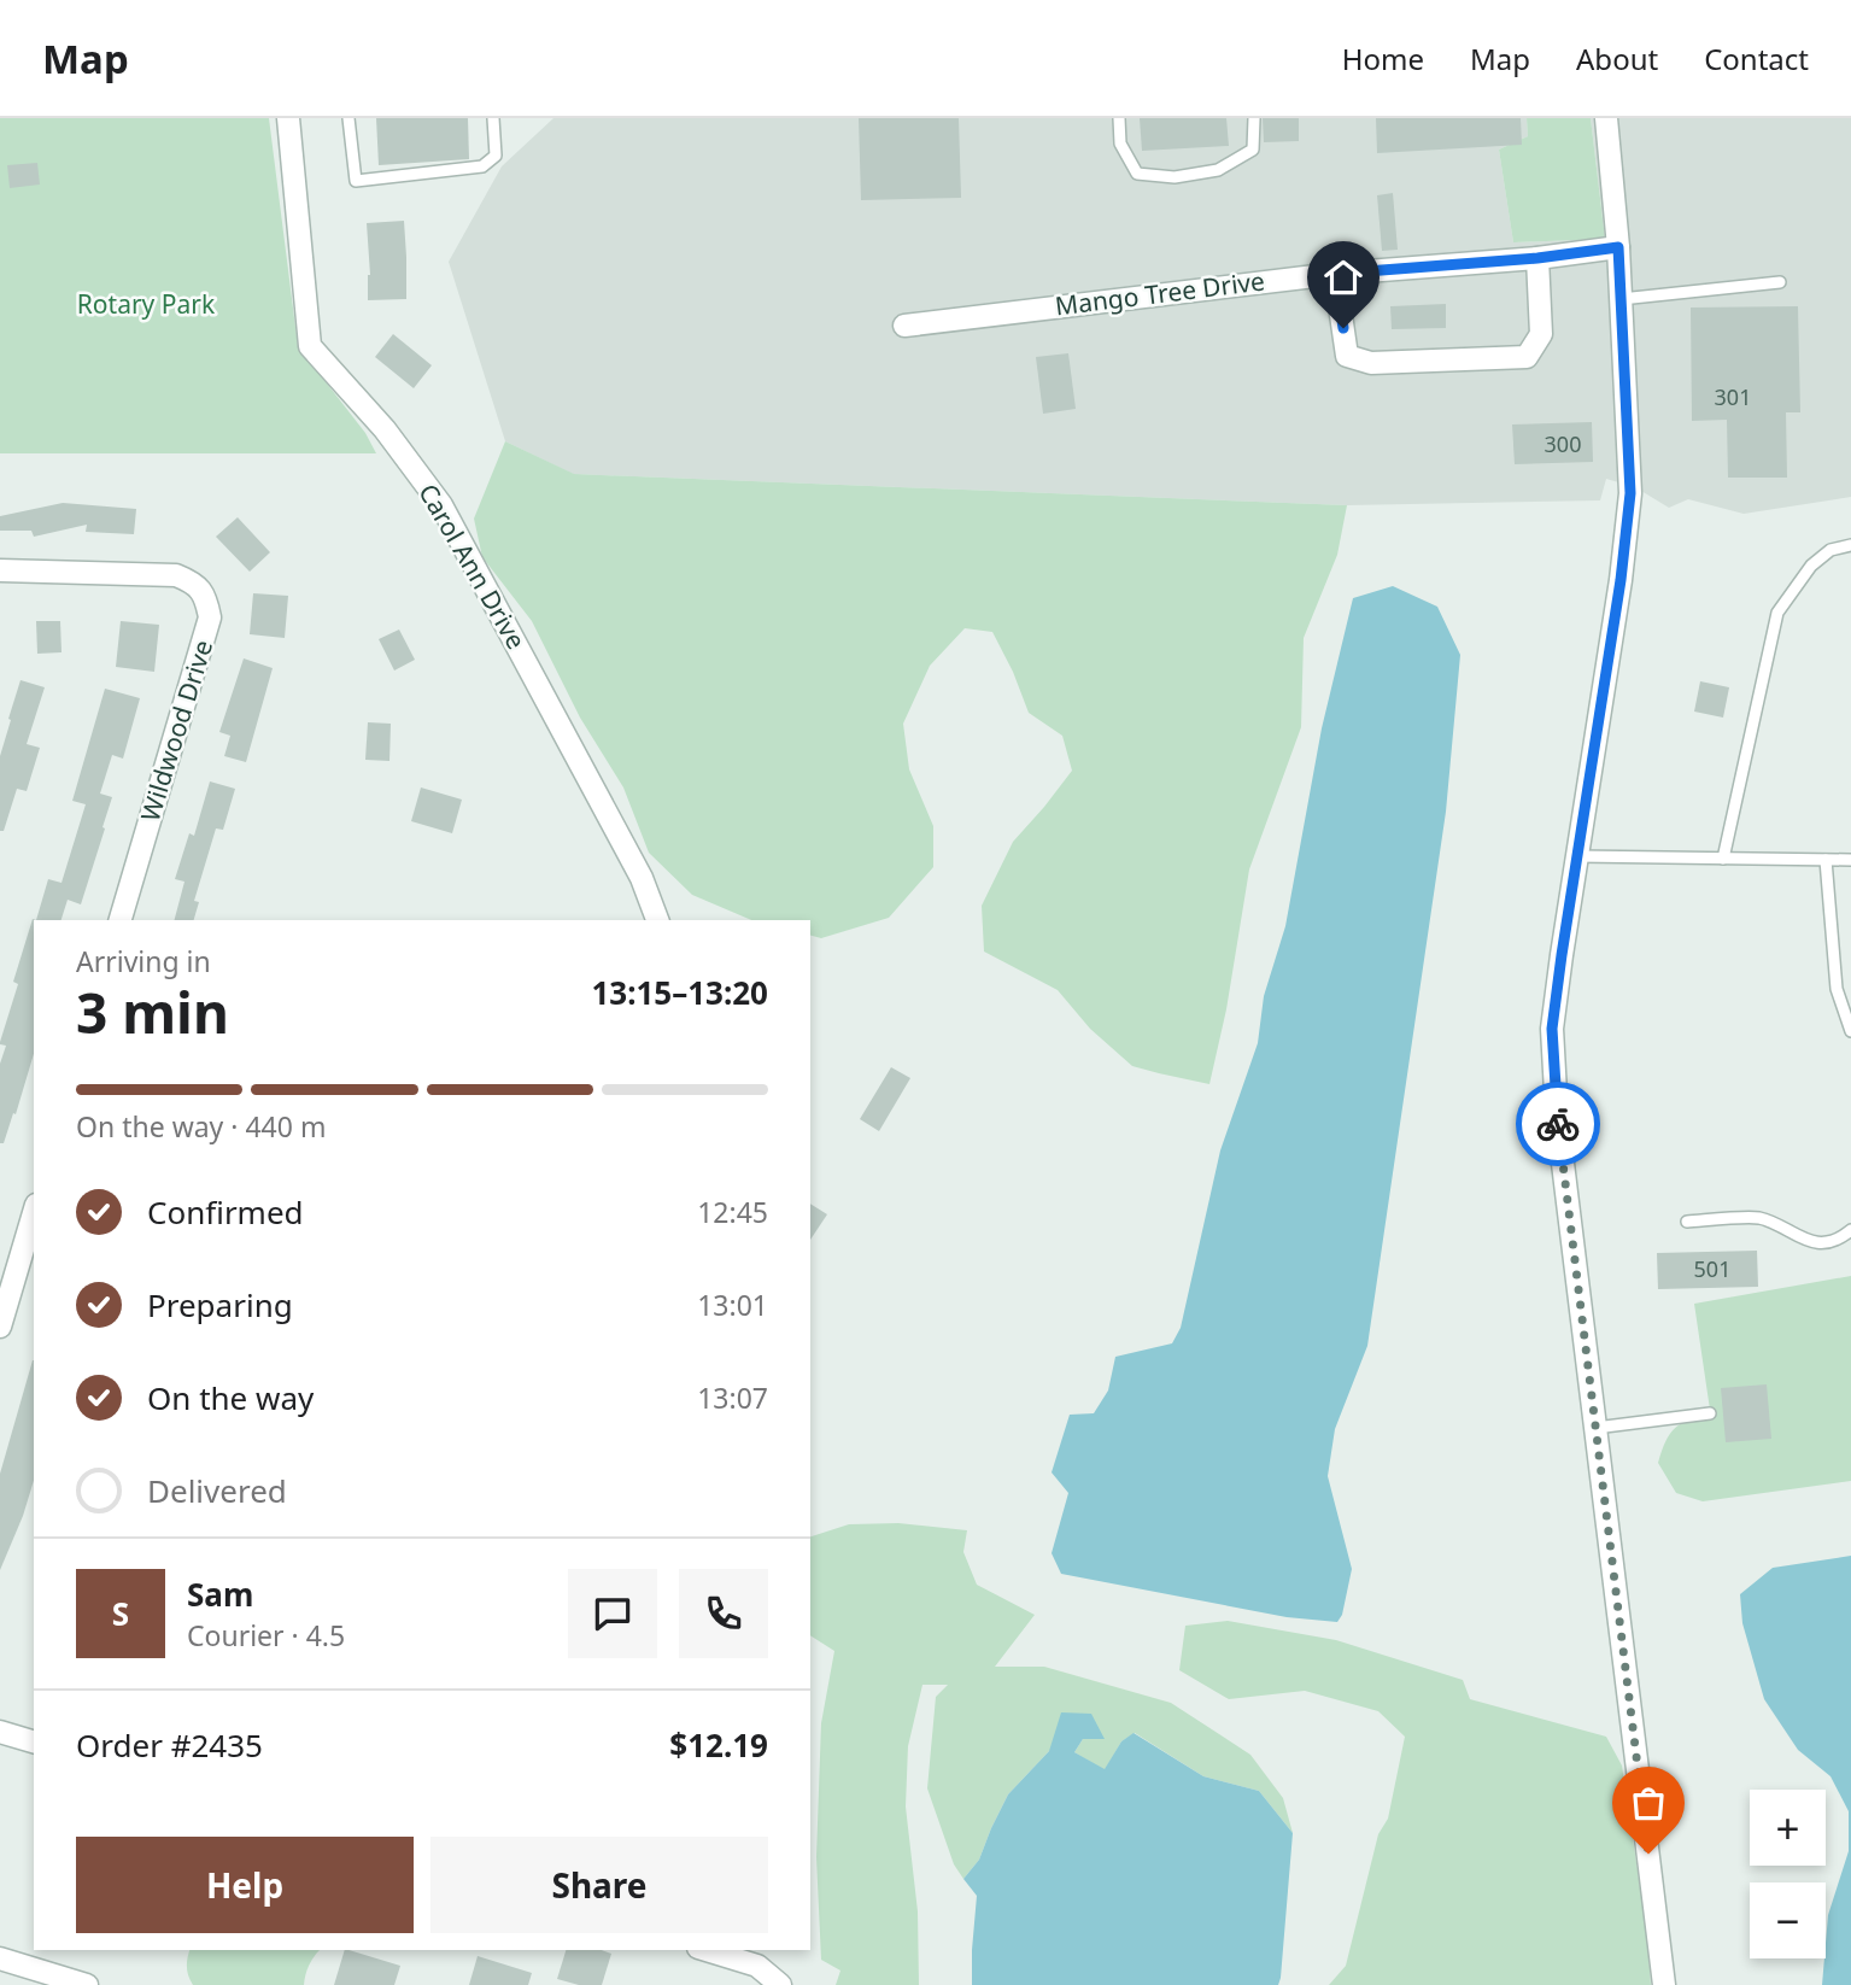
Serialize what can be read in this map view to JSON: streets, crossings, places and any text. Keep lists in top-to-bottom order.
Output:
{
  "streets": {
    "street": ["Mango Tree Drive", "Carol Ann Drive", "Wildwood Drive"]
  },
  "parks": ["Rotary Park"],
  "house_numbers": ["301", "300", "501"],
  "page": {
    "header": "Map",
    "nav": [
      "Home",
      "Map",
      "About",
      "Contact"
    ],
    "heading": ["3 min", "Arriving in", "13:15–13:20"],
    "panel": [
      "Sam",
      "Courier · 4.5",
      "Order #2435",
      "$12.19"
    ],
    "bar": "On the way · 440 m",
    "list": [
      ["Confirmed", "12:45"],
      ["Preparing", "13:01"],
      ["On the way", "13:07"],
      "Delivered"
    ],
    "round": "S",
    "map_buttons": ["+", "−"],
    "buttons": ["Help", "Share"]
  }
}
